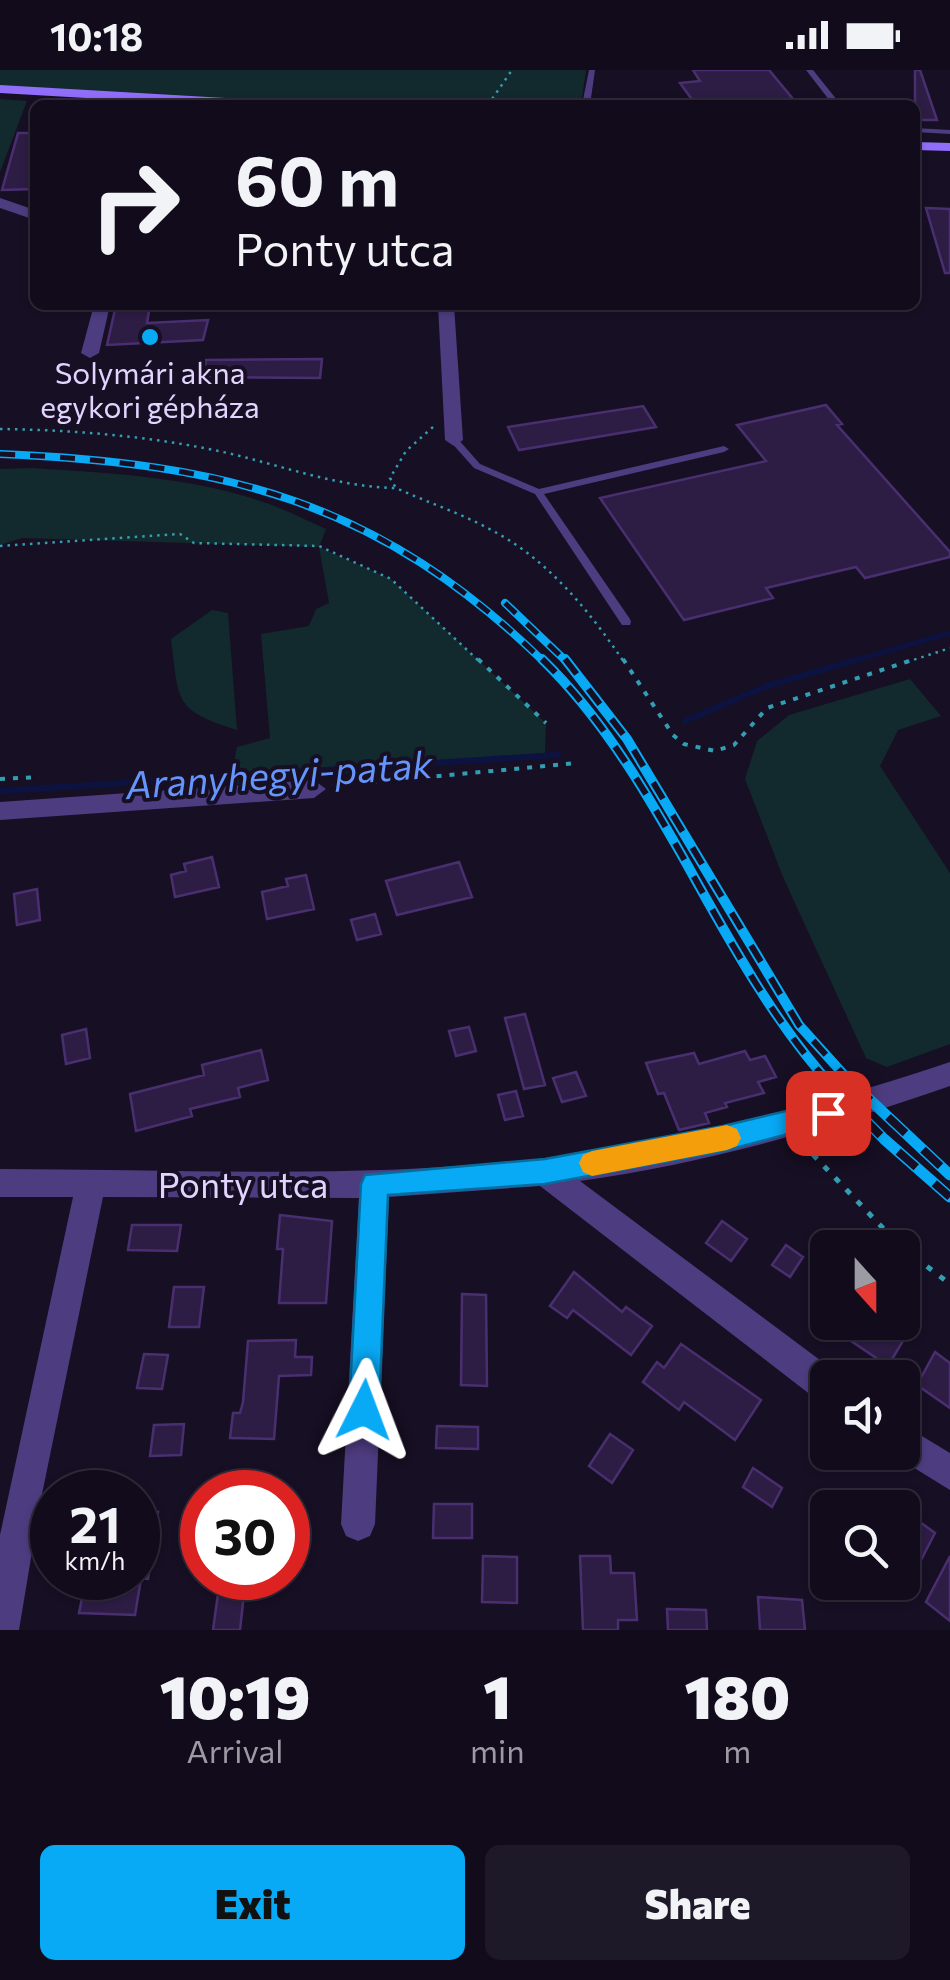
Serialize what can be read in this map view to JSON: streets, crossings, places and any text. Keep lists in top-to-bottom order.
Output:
{
  "streets": {
    "street": ["Ponty utca"]
  },
  "water": ["Aranyhegyi-patak"],
  "places": ["Solymári akna egykori gépháza"],
  "north": "bottom",
  "page": {
    "status": "10:18",
    "turn": ["60 m", "Ponty utca"],
    "speed": "21 km/h",
    "limit": "30",
    "eta": [
      "10:19",
      "Arrival",
      "1",
      "min",
      "180",
      "m"
    ],
    "buttons": ["Exit", "Share"]
  }
}
